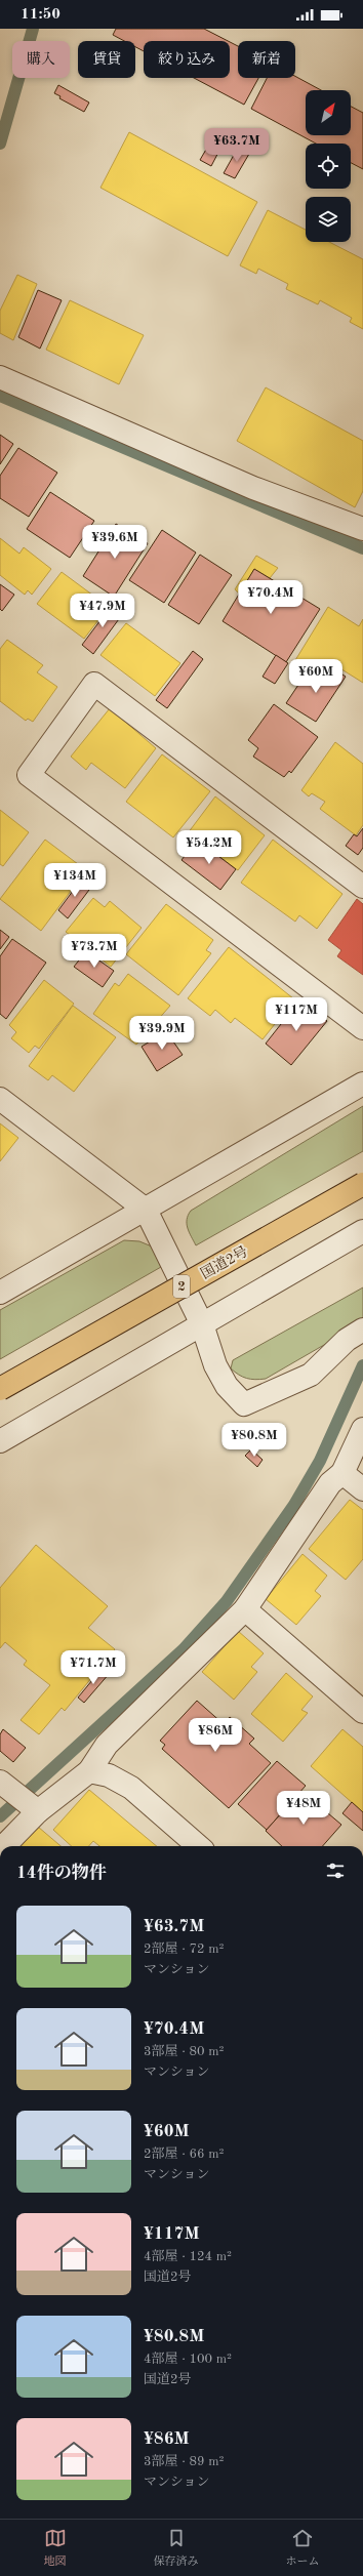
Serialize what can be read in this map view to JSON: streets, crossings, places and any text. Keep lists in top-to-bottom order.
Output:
{
  "streets": {
    "main road": ["国道2号", "2"]
  },
  "north": "top right",
  "page": {
    "status": "11:50",
    "chip": [
      "購入",
      "賃貸",
      "絞り込み",
      "新着"
    ],
    "price": [
      "¥63.7M",
      "¥39.6M",
      "¥70.4M",
      "¥47.9M",
      "¥60M",
      "¥54.2M",
      "¥134M",
      "¥73.7M",
      "¥117M",
      "¥39.9M",
      "¥80.8M",
      "¥71.7M",
      "¥86M",
      "¥48M"
    ],
    "heading": "14件の物件",
    "list": [
      {
        "name": "¥63.7M",
        "note": "2部屋 · 72 m² · マンション"
      },
      {
        "name": "¥70.4M",
        "note": "3部屋 · 80 m² · マンション"
      },
      {
        "name": "¥60M",
        "note": "2部屋 · 66 m² · マンション"
      },
      {
        "name": "¥117M",
        "note": "4部屋 · 124 m² · 国道2号"
      },
      {
        "name": "¥80.8M",
        "note": "4部屋 · 100 m² · 国道2号"
      },
      {
        "name": "¥86M",
        "note": "3部屋 · 89 m² · マンション"
      }
    ],
    "tabs": ["地図", "保存済み", "ホーム"]
  }
}
